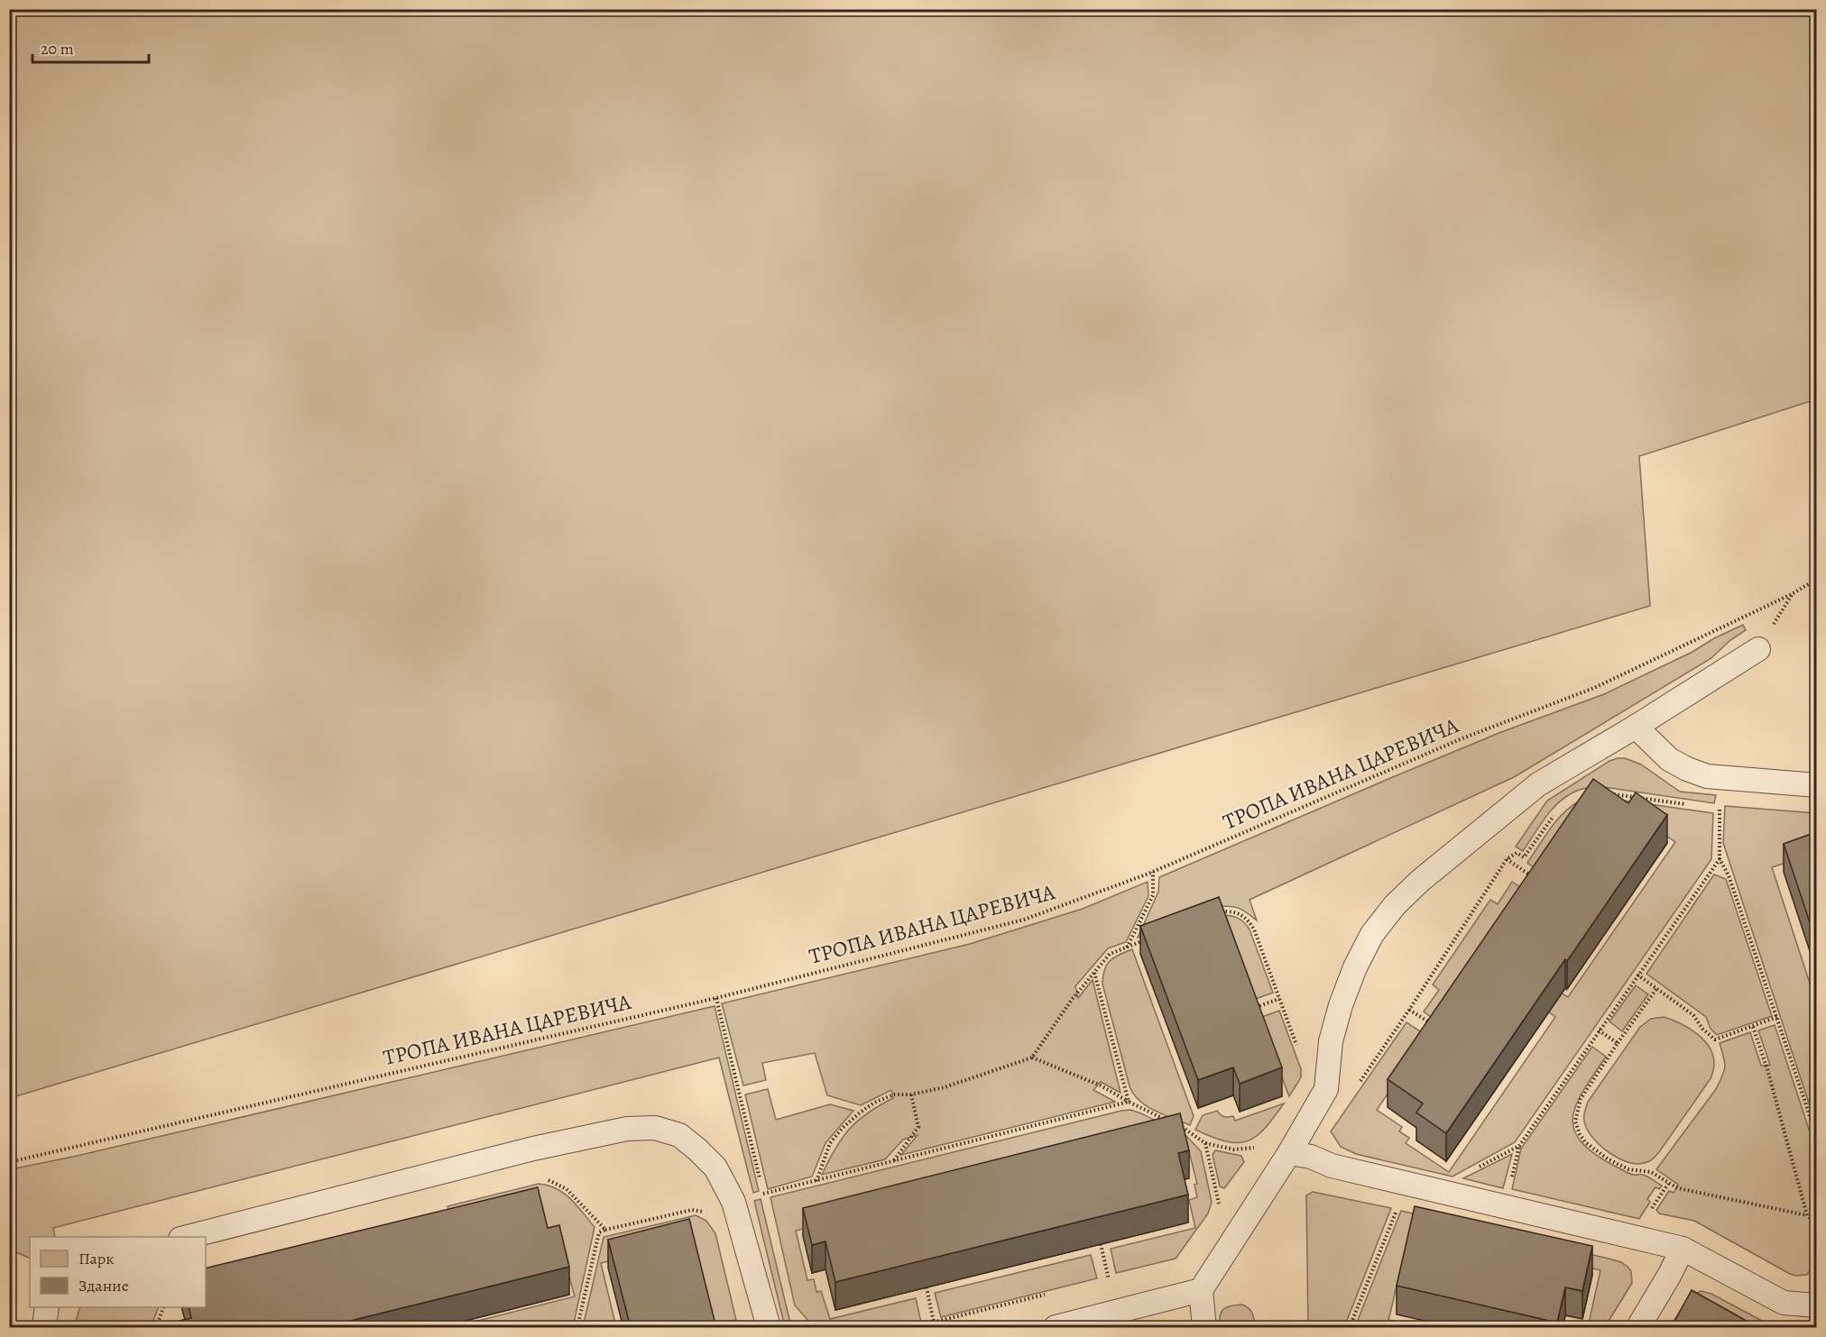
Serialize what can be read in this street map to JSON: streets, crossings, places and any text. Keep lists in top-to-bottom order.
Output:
{
  "streets": {
    "path": ["ТРОПА ИВАНА ЦАРЕВИЧА"]
  },
  "legend": ["Парк", "Здание"],
  "scale_bar": "20 m"
}
